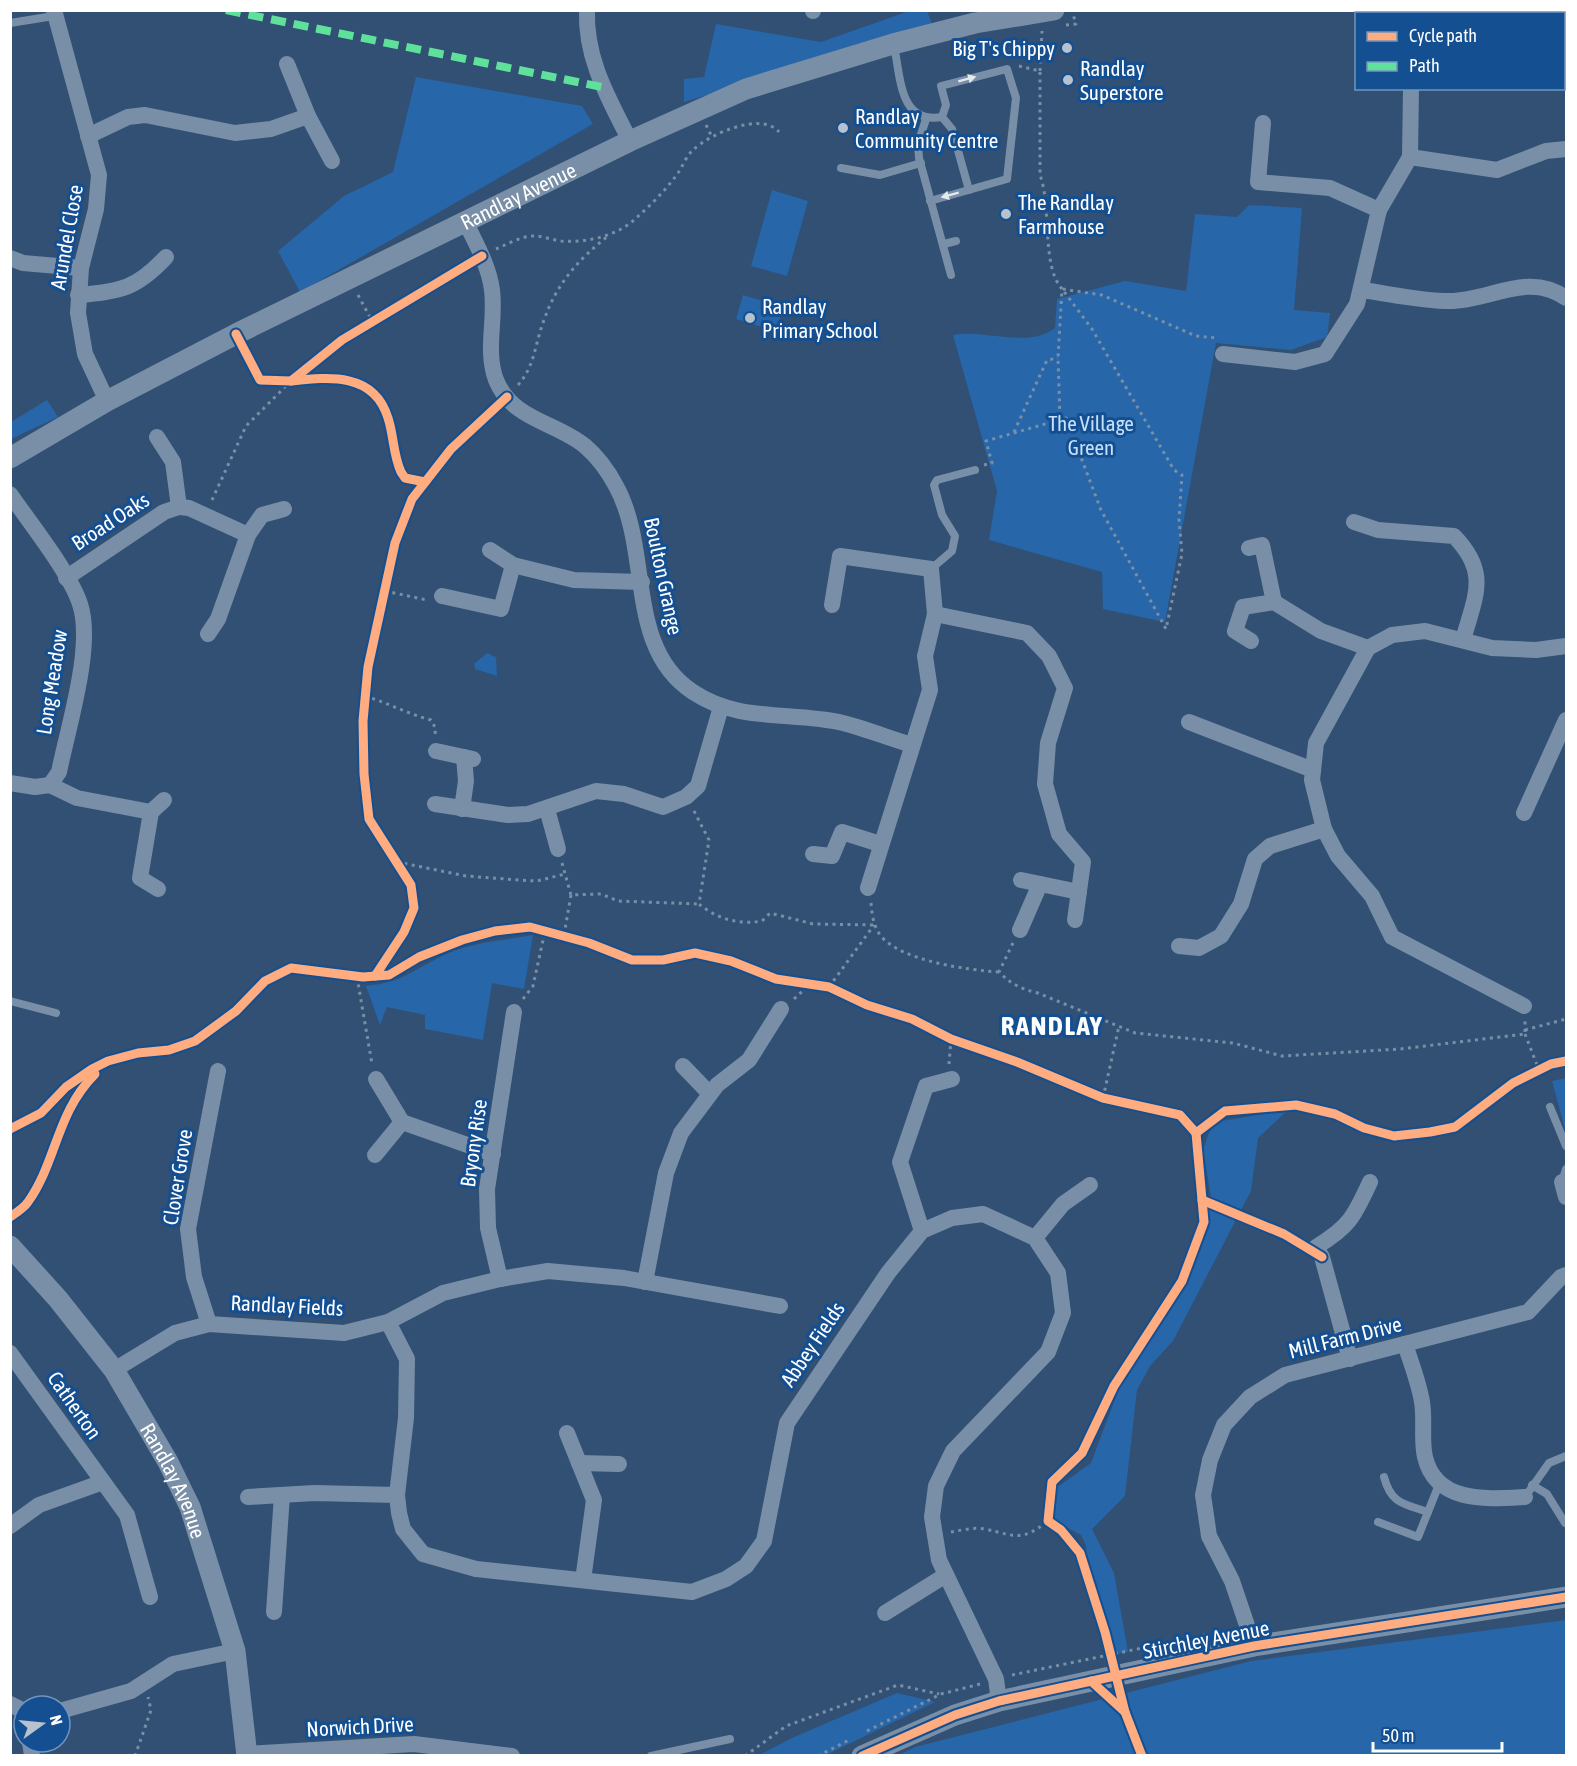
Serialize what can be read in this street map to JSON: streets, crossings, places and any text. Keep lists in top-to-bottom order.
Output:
{
  "streets": {
    "street": [
      "Randlay Avenue",
      "Arundel Close",
      "Broad Oaks",
      "Boulton Grange",
      "Long Meadow",
      "Bryony Rise",
      "Clover Grove",
      "Randlay Fields",
      "Mill Farm Drive",
      "Abbey Fields",
      "Catherton",
      "Stirchley Avenue",
      "Norwich Drive"
    ]
  },
  "crossings": [
    ["Randlay Avenue", "Arundel Close"],
    ["Randlay Avenue", "Boulton Grange"],
    ["Randlay Avenue", "Randlay Fields"],
    ["Randlay Avenue", "Norwich Drive"],
    ["Broad Oaks", "Long Meadow"],
    ["Bryony Rise", "Randlay Fields"],
    ["Clover Grove", "Randlay Fields"],
    ["Randlay Fields", "Abbey Fields"],
    ["Mill Farm Drive", "Stirchley Avenue"]
  ],
  "districts": ["RANDLAY"],
  "parks": ["The Village Green"],
  "places": [
    "Big T's Chippy",
    "Randlay Superstore",
    "Randlay Community Centre",
    "The Randlay Farmhouse",
    "Randlay Primary School"
  ],
  "legend": ["Cycle path", "Path"],
  "scale_bar": "50 m",
  "north": "right"
}
